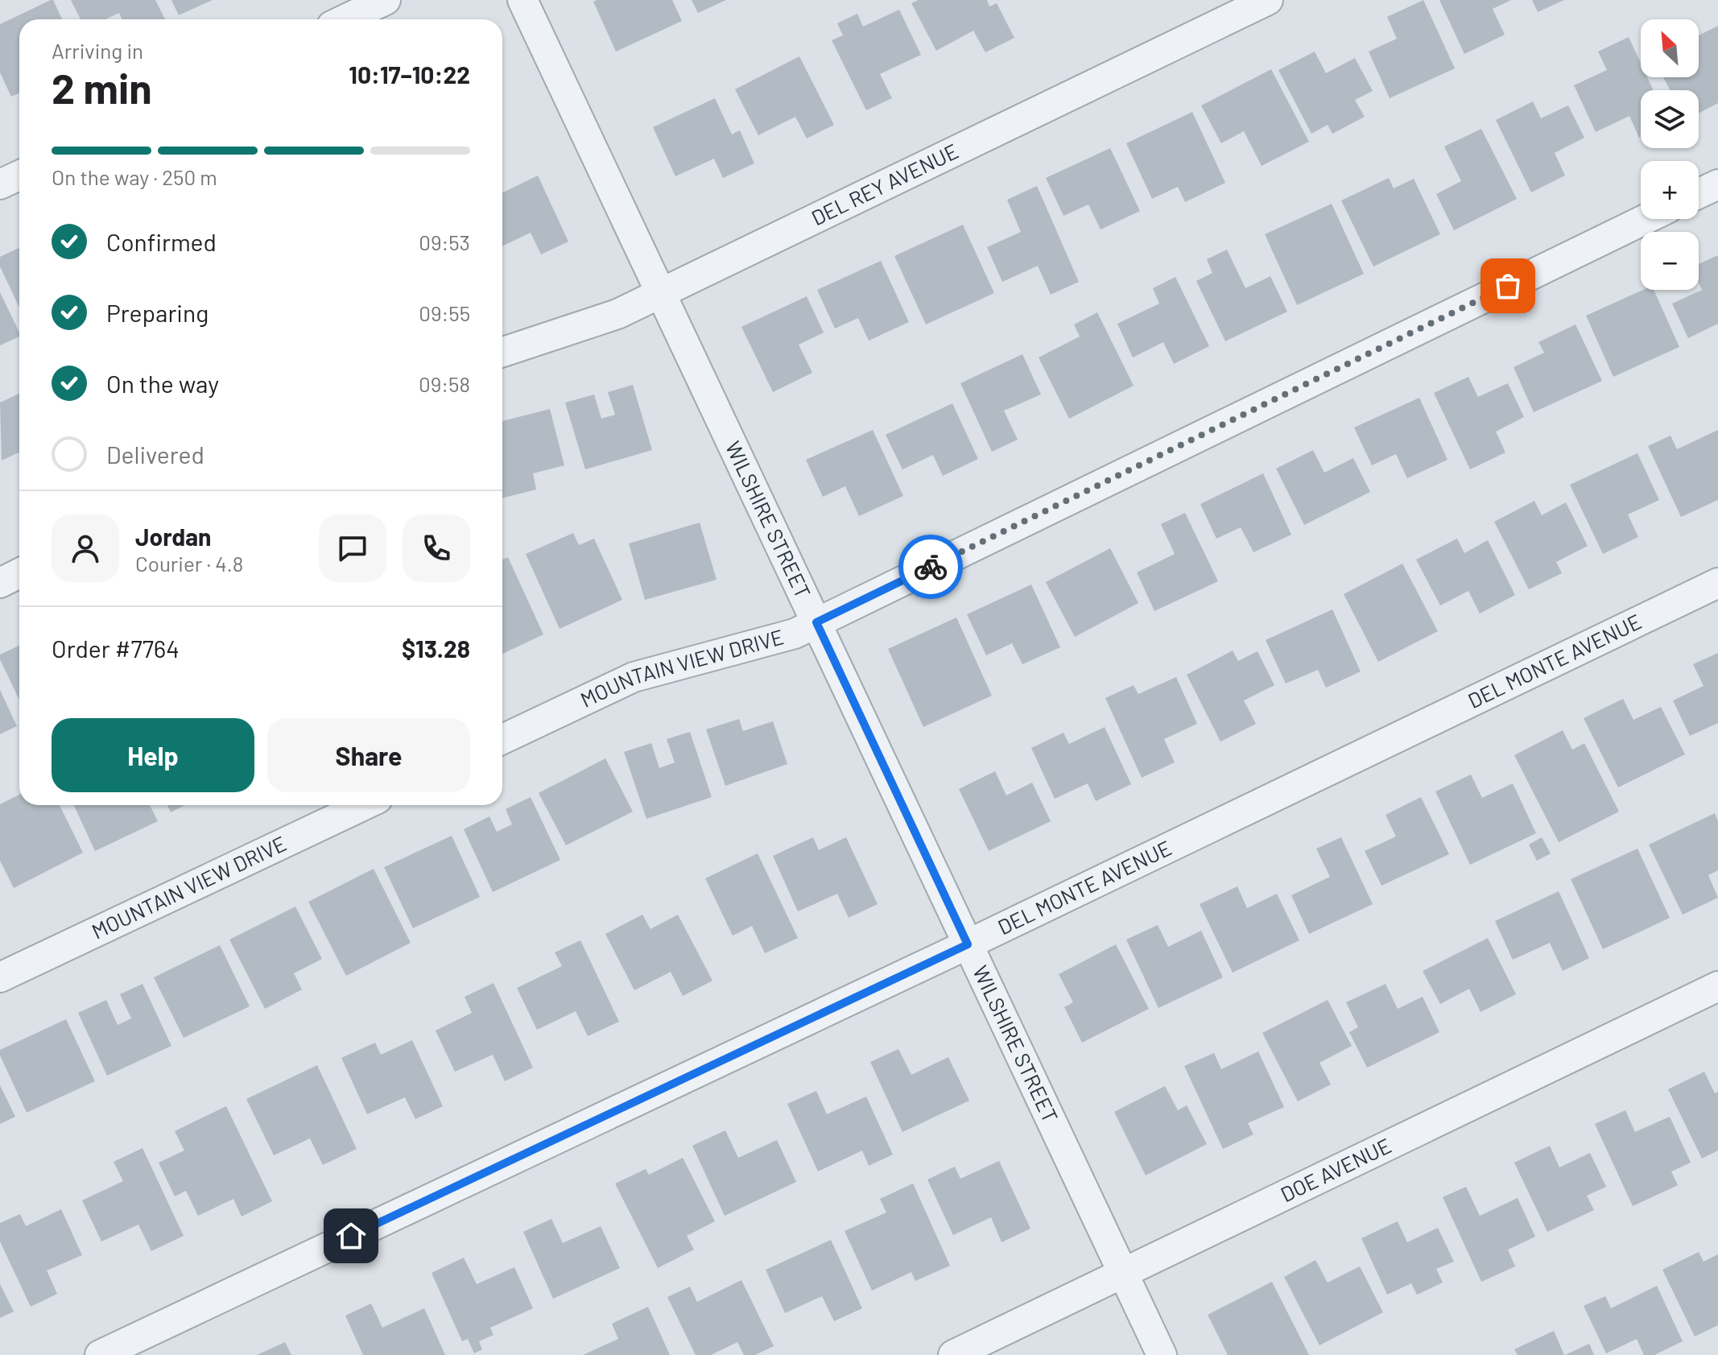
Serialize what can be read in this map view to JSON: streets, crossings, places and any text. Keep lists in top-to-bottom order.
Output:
{
  "streets": {
    "street": [
      "DEL REY AVENUE",
      "WILSHIRE STREET",
      "DEL MONTE AVENUE",
      "MOUNTAIN VIEW DRIVE",
      "DOE AVENUE"
    ]
  },
  "crossings": [
    ["DEL REY AVENUE", "WILSHIRE STREET"],
    ["WILSHIRE STREET", "DEL MONTE AVENUE"],
    ["WILSHIRE STREET", "MOUNTAIN VIEW DRIVE"],
    ["WILSHIRE STREET", "DOE AVENUE"]
  ],
  "north": "top left",
  "page": {
    "map_buttons": ["+", "−"],
    "heading": ["2 min", "Arriving in", "10:17–10:22"],
    "panel": [
      "Jordan",
      "Courier · 4.8",
      "Order #7764",
      "$13.28"
    ],
    "bar": "On the way · 250 m",
    "list": [
      ["Confirmed", "09:53"],
      ["Preparing", "09:55"],
      ["On the way", "09:58"],
      "Delivered"
    ],
    "buttons": ["Help", "Share"]
  }
}
